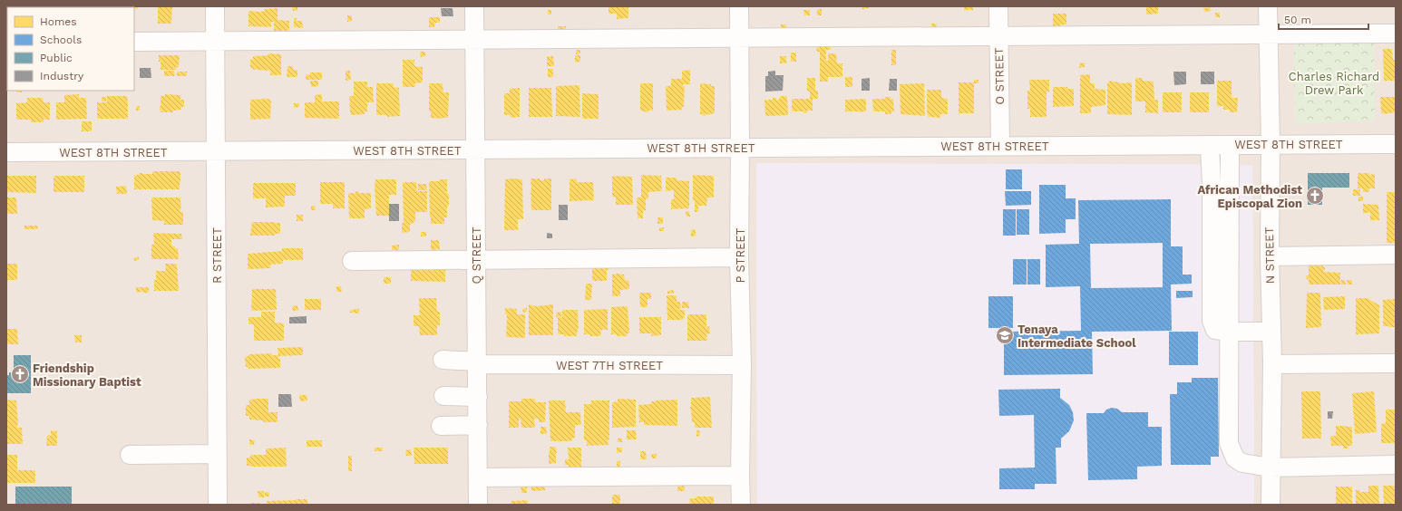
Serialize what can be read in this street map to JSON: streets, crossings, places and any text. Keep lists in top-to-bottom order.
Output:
{
  "streets": {
    "street": [
      "O STREET",
      "WEST 8TH STREET",
      "R STREET",
      "Q STREET",
      "P STREET",
      "N STREET",
      "WEST 7TH STREET"
    ]
  },
  "crossings": [
    ["O STREET", "WEST 8TH STREET"],
    ["WEST 8TH STREET", "R STREET"],
    ["WEST 8TH STREET", "Q STREET"],
    ["WEST 8TH STREET", "P STREET"],
    ["WEST 8TH STREET", "N STREET"],
    ["Q STREET", "WEST 7TH STREET"],
    ["P STREET", "WEST 7TH STREET"]
  ],
  "parks": ["Charles Richard Drew Park"],
  "places": {
    "church": ["African Methodist Episcopal Zion", "Friendship Missionary Baptist"],
    "school or university": ["Tenaya Intermediate School"]
  },
  "legend": [
    "Homes",
    "Schools",
    "Public",
    "Industry"
  ],
  "scale_bar": "50 m"
}
